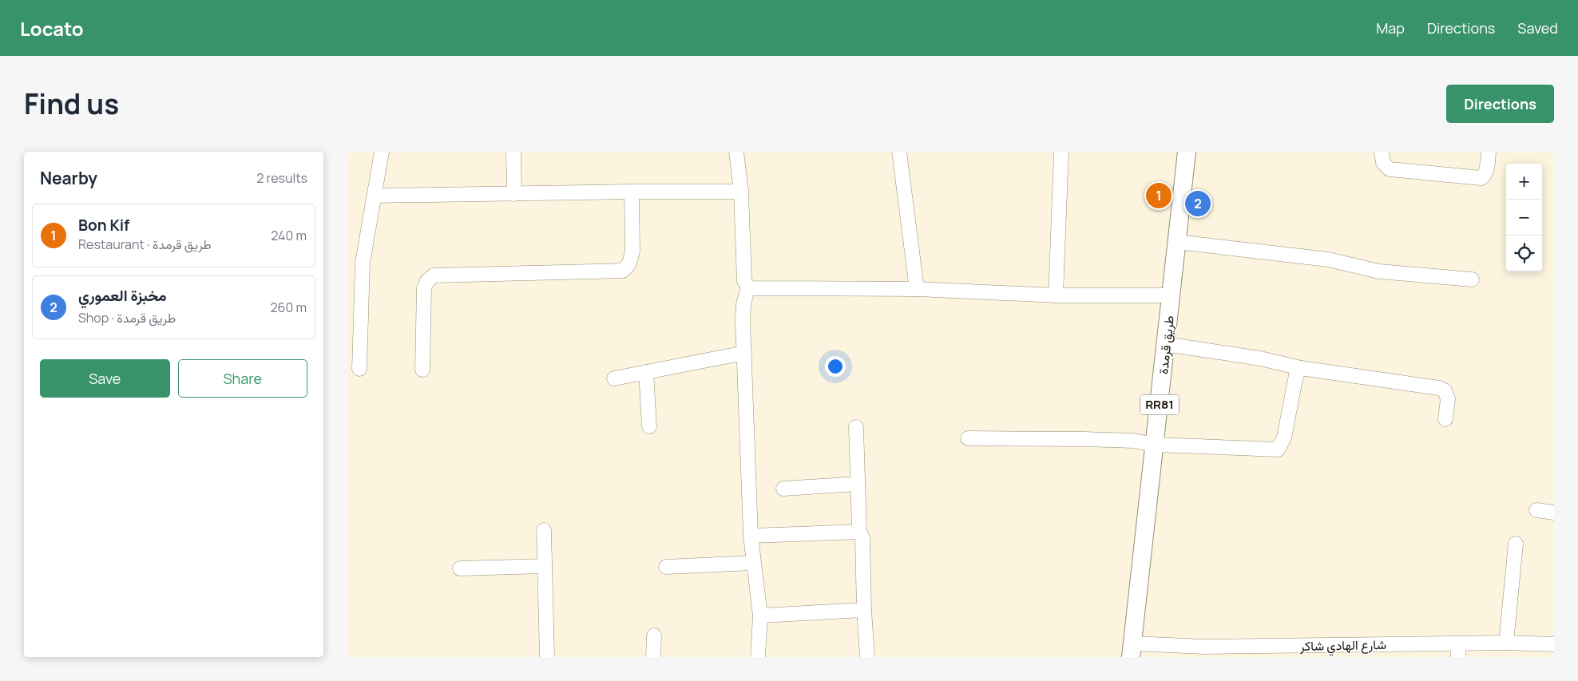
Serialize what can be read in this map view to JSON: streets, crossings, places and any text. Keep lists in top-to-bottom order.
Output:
{
  "streets": {
    "main road": ["طريق قرمدة", "RR81"],
    "street": ["شارع الهادي شاكر"]
  },
  "crossings": [
    ["طريق قرمدة", "شارع الهادي شاكر"]
  ],
  "page": {
    "header": "Locato",
    "nav": ["Map", "Directions", "Saved"],
    "title": "Find us",
    "buttons": [
      "Directions",
      ["Save", "Share"]
    ],
    "heading": ["Nearby", "2 results"],
    "map_buttons": ["+", "−"],
    "pins": ["1", "2"],
    "list": [
      {
        "mark": "1",
        "name": "Bon Kif",
        "note": "Restaurant · طريق قرمدة",
        "value": "240 m"
      },
      {
        "mark": "2",
        "name": "مخبزة العموري",
        "note": "Shop · طريق قرمدة",
        "value": "260 m"
      }
    ]
  }
}
